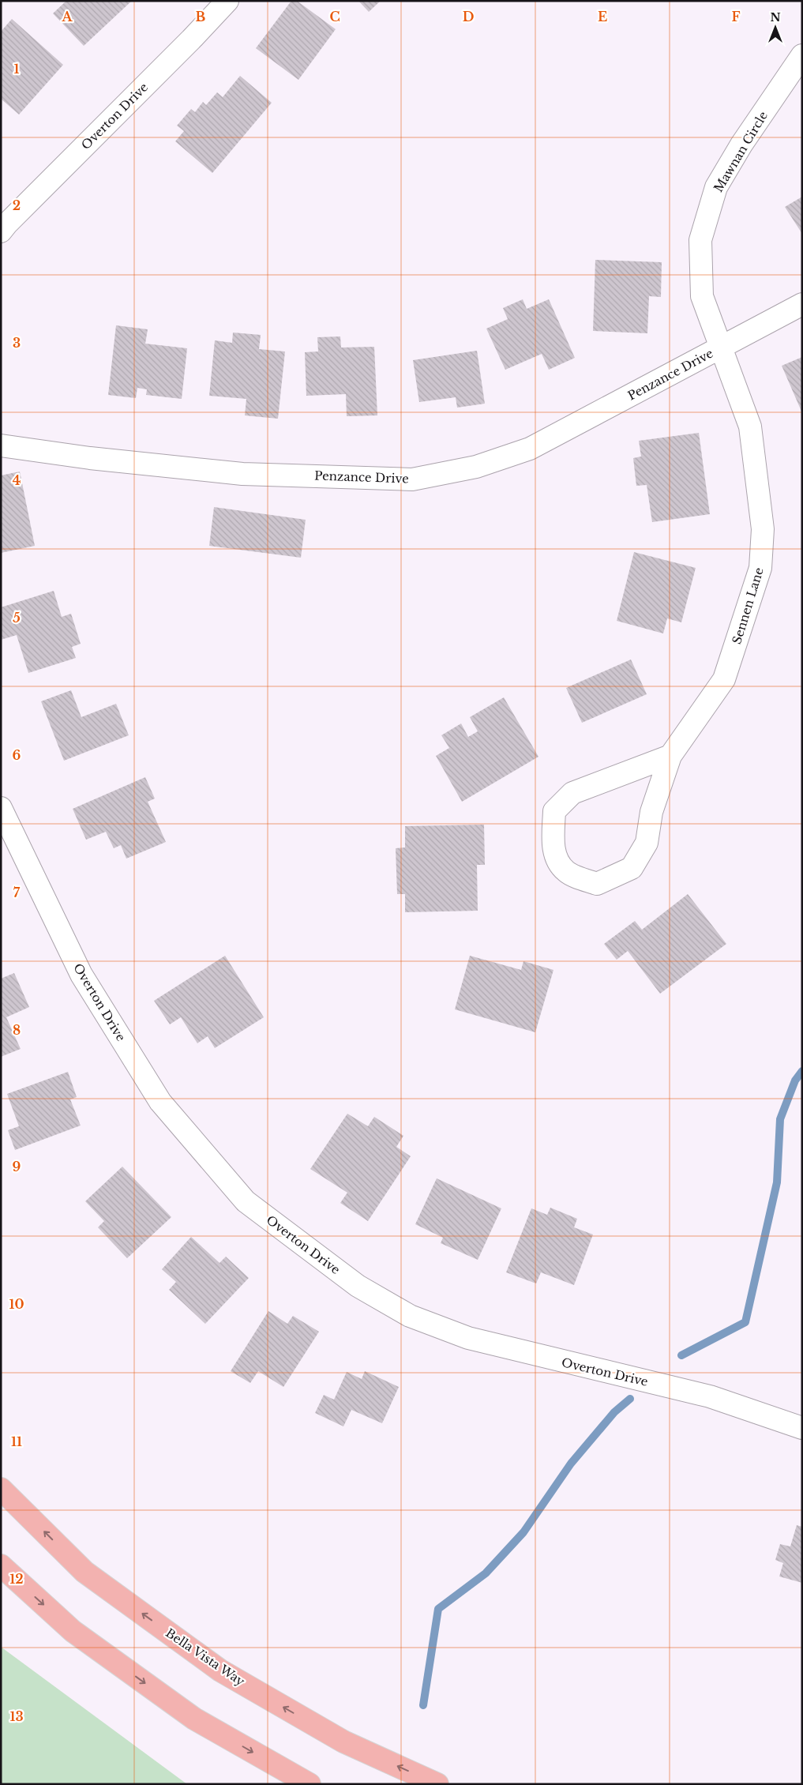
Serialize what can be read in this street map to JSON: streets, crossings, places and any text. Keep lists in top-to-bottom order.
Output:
{
  "streets": {
    "main road": ["Bella Vista Way"],
    "street": [
      "Overton Drive",
      "Mawnan Circle",
      "Penzance Drive",
      "Sennen Lane"
    ]
  },
  "crossings": [
    ["Mawnan Circle", "Penzance Drive"],
    ["Mawnan Circle", "Sennen Lane"],
    ["Penzance Drive", "Sennen Lane"]
  ],
  "north": "top",
  "grid": {
    "columns": [
      "A",
      "B",
      "C",
      "D",
      "E",
      "F"
    ],
    "rows": [
      "1",
      "2",
      "3",
      "4",
      "5",
      "6",
      "7",
      "8",
      "9",
      "10",
      "11",
      "12",
      "13"
    ]
  }
}
